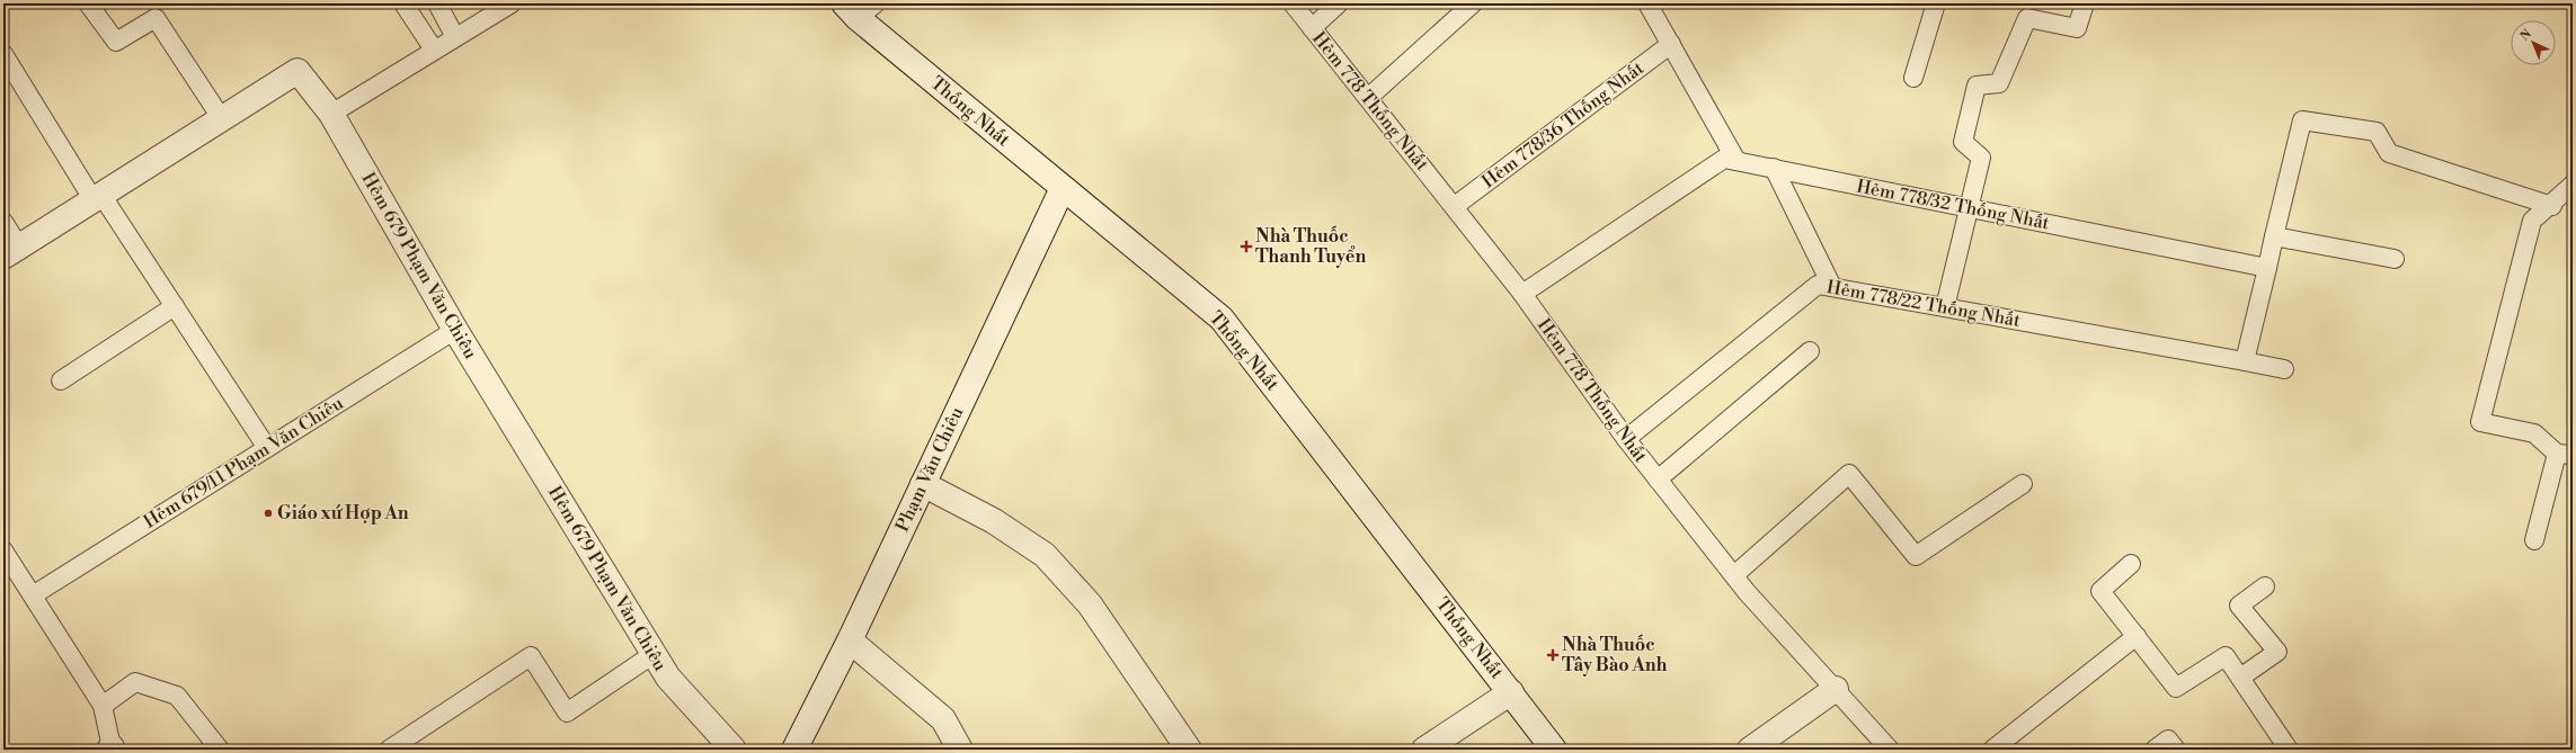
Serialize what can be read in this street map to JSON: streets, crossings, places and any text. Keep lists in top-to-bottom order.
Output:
{
  "streets": {
    "street": ["Thống Nhất", "Hẻm 679 Phạm Văn Chiêu", "Phạm Văn Chiêu"],
    "lane": [
      "Hẻm 778 Thống Nhất",
      "Hẻm 778/36 Thống Nhất",
      "Hẻm 778/32 Thống Nhất",
      "Hẻm 778/22 Thống Nhất",
      "Hẻm 679/11 Phạm Văn Chiêu"
    ]
  },
  "crossings": [
    ["Hẻm 778 Thống Nhất", "Hẻm 778/36 Thống Nhất"],
    ["Hẻm 778 Thống Nhất", "Hẻm 778/32 Thống Nhất"],
    ["Hẻm 778 Thống Nhất", "Hẻm 778/22 Thống Nhất"],
    ["Thống Nhất", "Phạm Văn Chiêu"],
    ["Hẻm 679 Phạm Văn Chiêu", "Hẻm 679/11 Phạm Văn Chiêu"]
  ],
  "places": {
    "health": ["Nhà Thuốc Thanh Tuyển", "Nhà Thuốc Tây Bào Anh"],
    "other": ["Giáo xứ Hợp An"]
  },
  "north": "top left"
}
